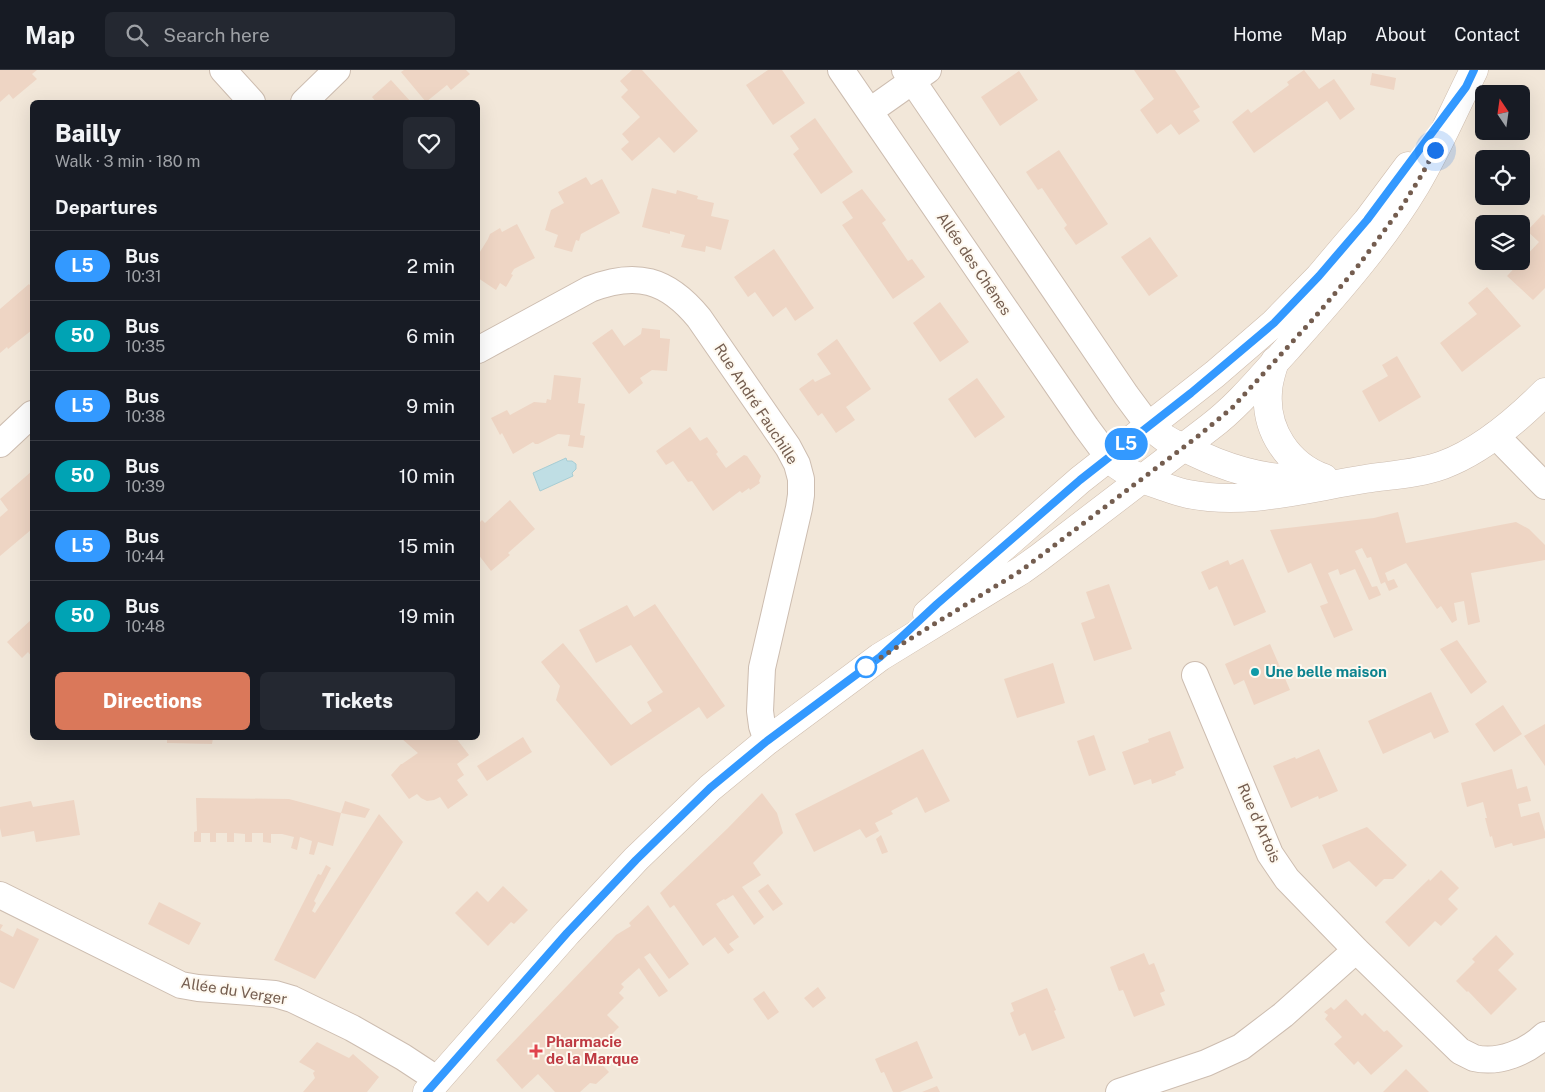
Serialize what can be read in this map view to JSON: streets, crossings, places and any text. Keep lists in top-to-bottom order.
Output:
{
  "streets": {
    "street": [
      "Allée des Chênes",
      "Rue André Fauchille",
      "Rue d'Artois",
      "Allée du Verger"
    ]
  },
  "places": {
    "other": ["Une belle maison"],
    "health": ["Pharmacie de la Marque"]
  },
  "lines": ["bus line L5"],
  "north": "top",
  "page": {
    "header": "Map",
    "search": "Search here",
    "nav": [
      "Home",
      "Map",
      "About",
      "Contact"
    ],
    "on_map": "L5",
    "heading": [
      ["Bailly", "Walk · 3 min · 180 m"],
      "Departures"
    ],
    "list": [
      {
        "mark": "L5",
        "name": "Bus",
        "note": "10:31",
        "value": "2 min"
      },
      {
        "mark": "50",
        "name": "Bus",
        "note": "10:35",
        "value": "6 min"
      },
      {
        "mark": "L5",
        "name": "Bus",
        "note": "10:38",
        "value": "9 min"
      },
      {
        "mark": "50",
        "name": "Bus",
        "note": "10:39",
        "value": "10 min"
      },
      {
        "mark": "L5",
        "name": "Bus",
        "note": "10:44",
        "value": "15 min"
      },
      {
        "mark": "50",
        "name": "Bus",
        "note": "10:48",
        "value": "19 min"
      }
    ],
    "buttons": ["Directions", "Tickets"]
  }
}
